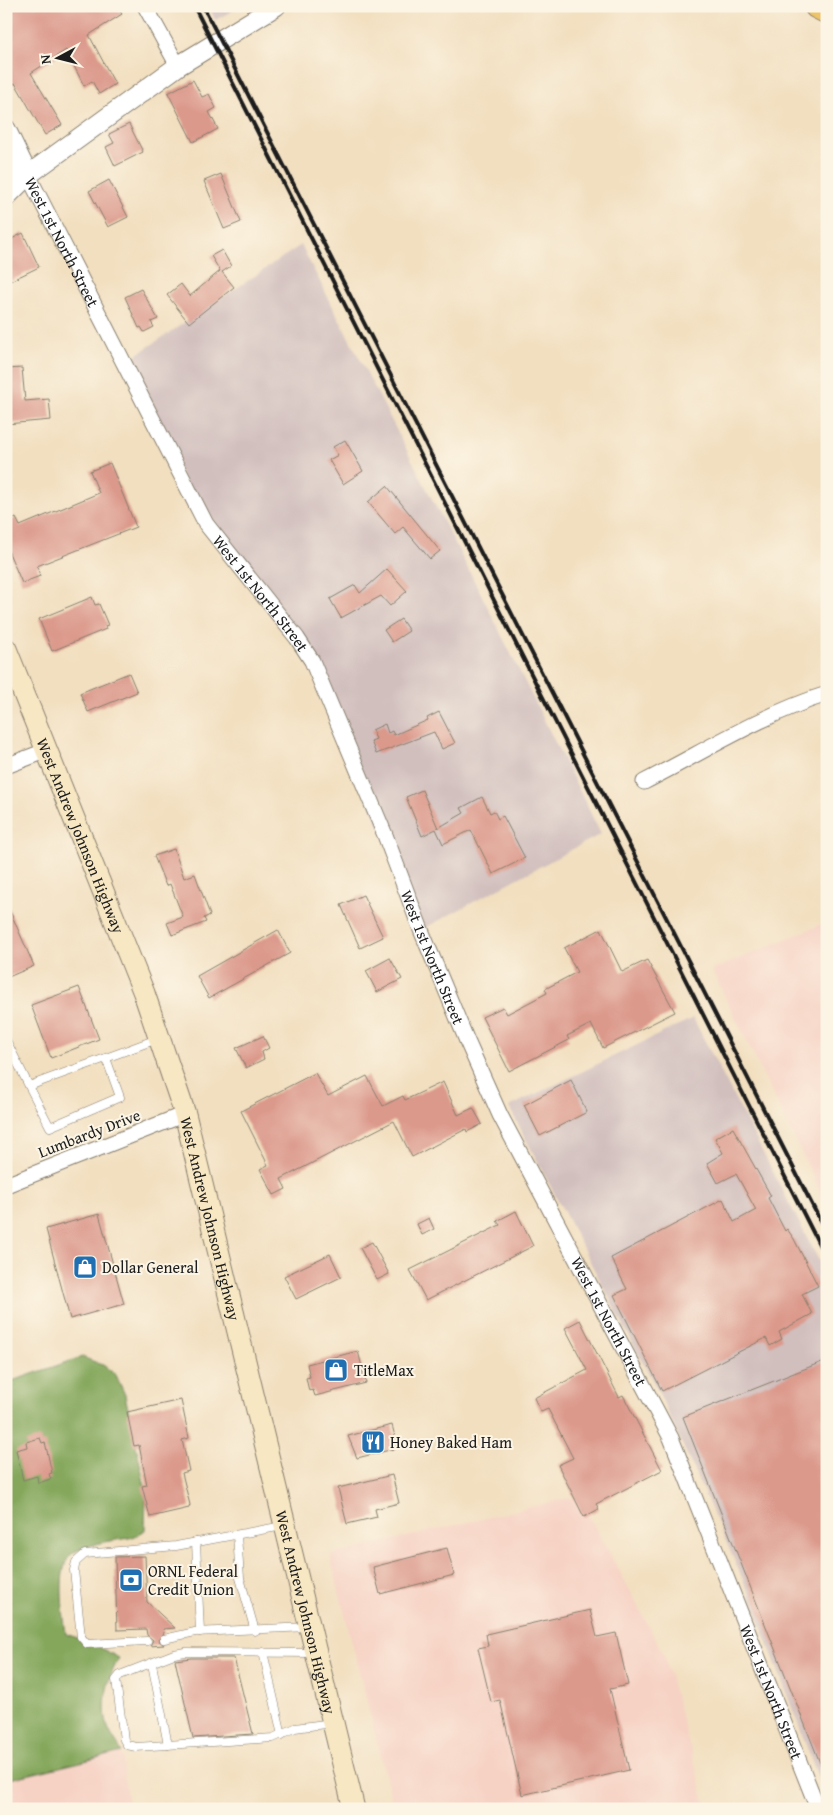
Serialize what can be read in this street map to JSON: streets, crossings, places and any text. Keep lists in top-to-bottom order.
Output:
{
  "streets": {
    "main road": ["West Andrew Johnson Highway"],
    "street": ["West 1st North Street", "Lumbardy Drive"]
  },
  "crossings": [
    ["West Andrew Johnson Highway", "Lumbardy Drive"]
  ],
  "places": {
    "shop": ["Dollar General", "TitleMax"],
    "restaurant": ["Honey Baked Ham"],
    "bank": ["ORNL Federal Credit Union"]
  },
  "north": "left"
}
